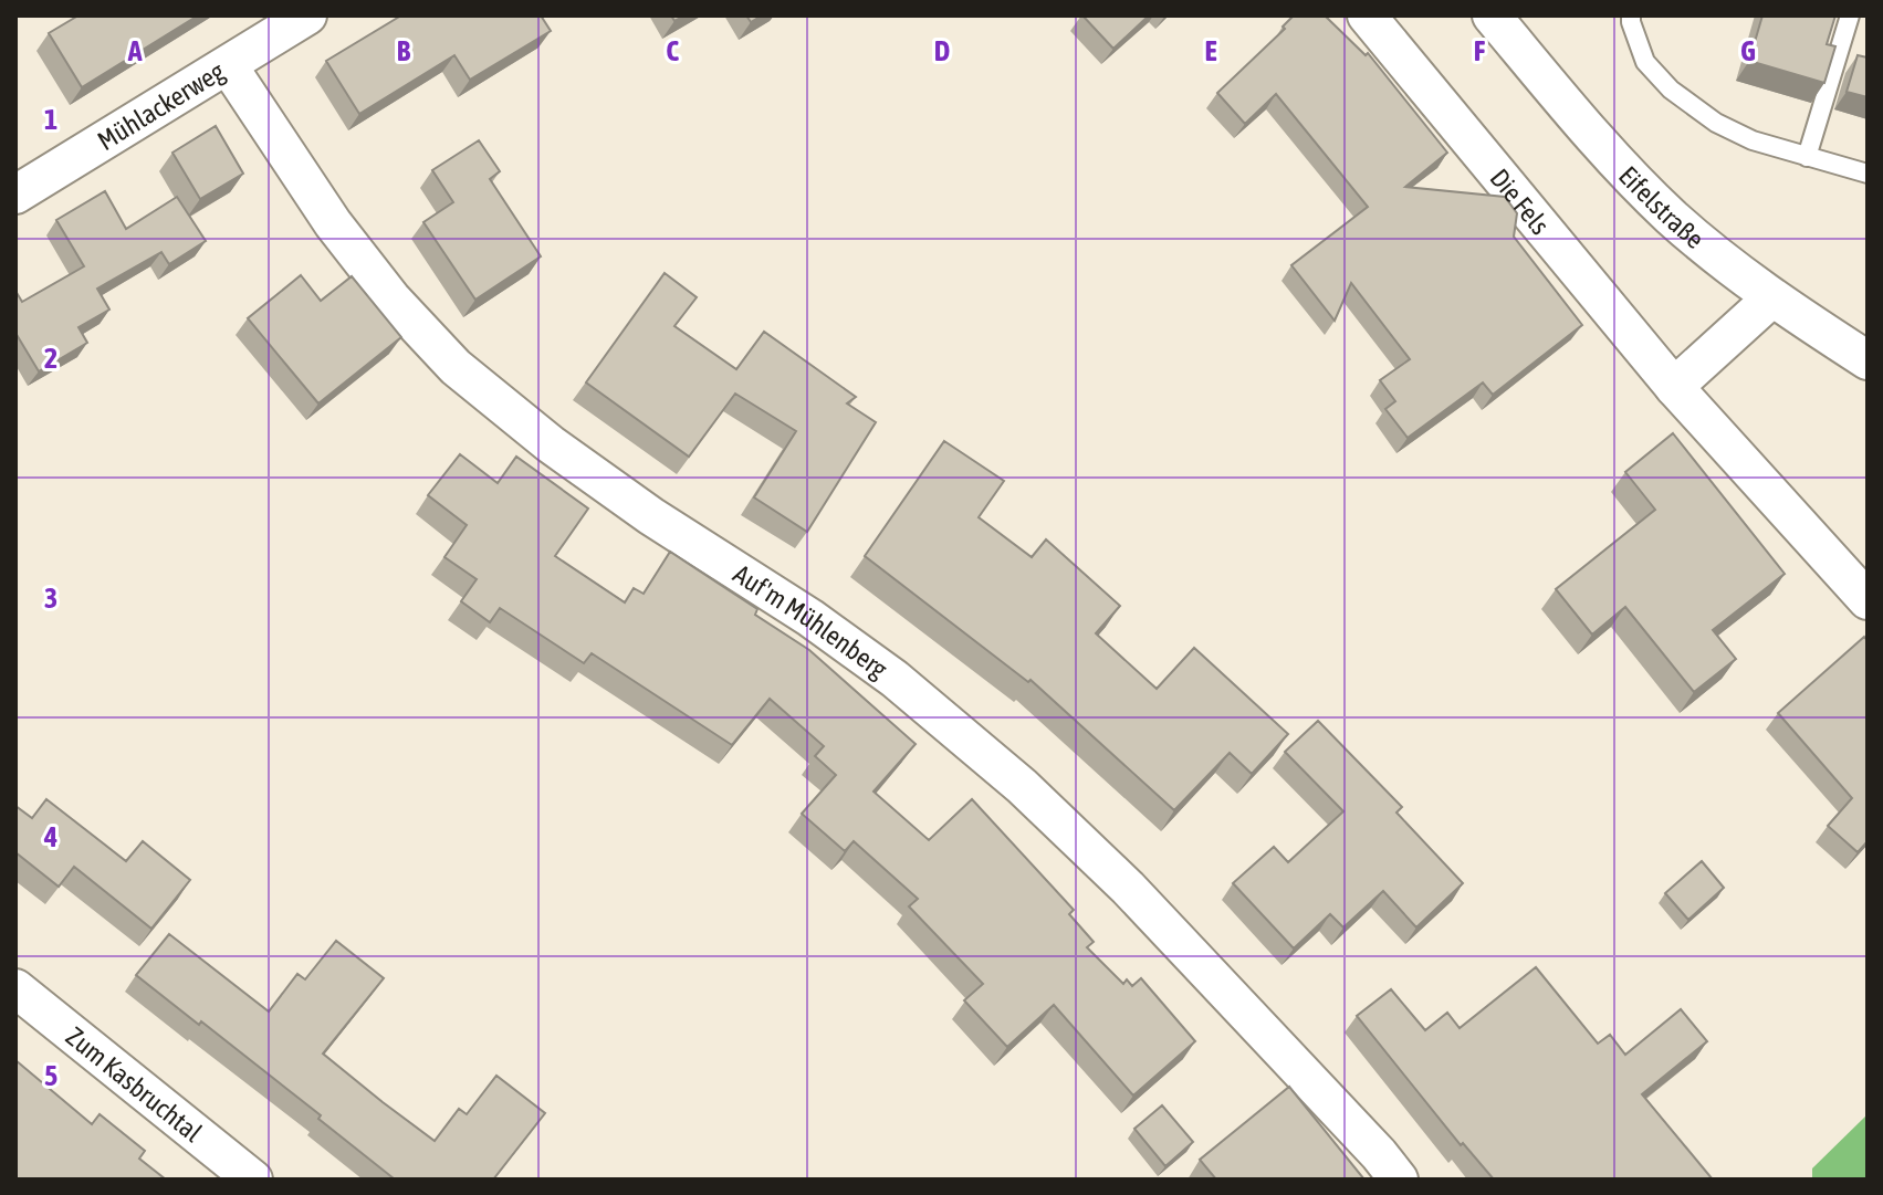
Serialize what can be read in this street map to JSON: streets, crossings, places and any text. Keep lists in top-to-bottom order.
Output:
{
  "streets": {
    "street": [
      "Mühlackerweg",
      "Die Fels",
      "Eifelstraße",
      "Auf'm Mühlenberg",
      "Zum Kasbruchtal"
    ]
  },
  "crossings": [
    ["Mühlackerweg", "Auf'm Mühlenberg"]
  ],
  "grid": {
    "columns": [
      "A",
      "B",
      "C",
      "D",
      "E",
      "F",
      "G"
    ],
    "rows": [
      "1",
      "2",
      "3",
      "4",
      "5"
    ]
  }
}
